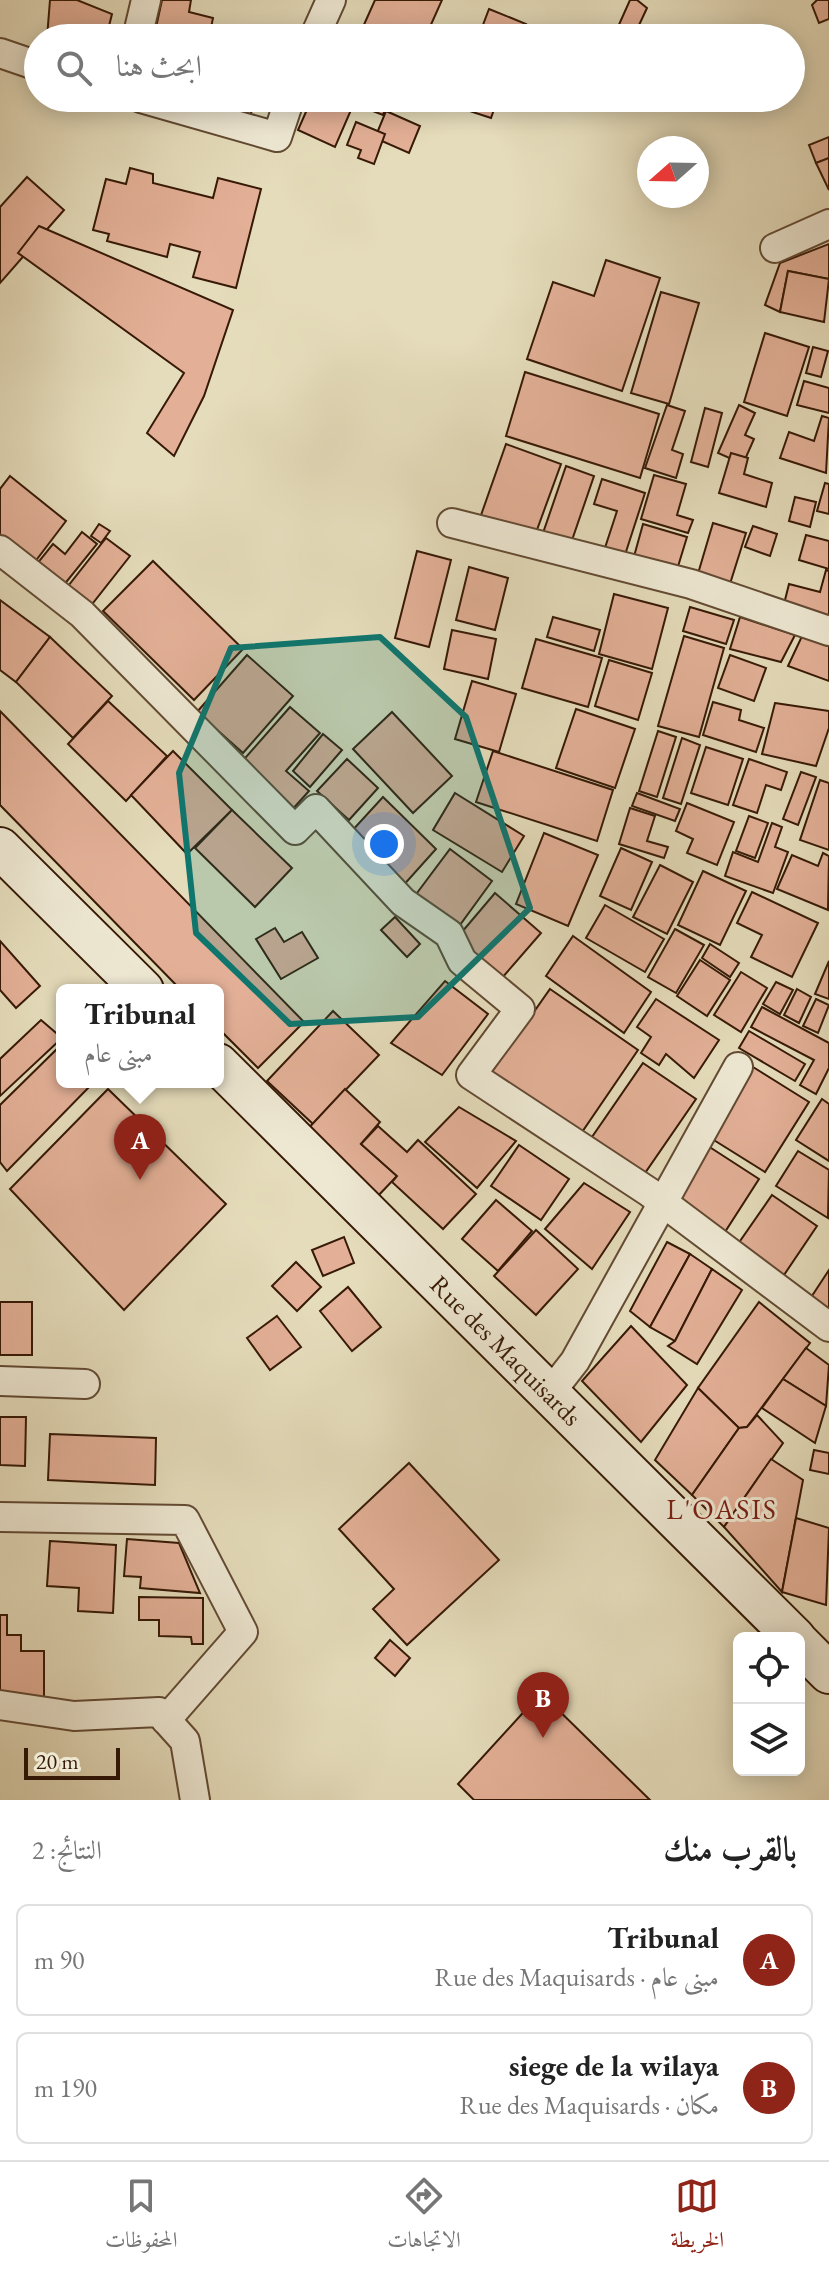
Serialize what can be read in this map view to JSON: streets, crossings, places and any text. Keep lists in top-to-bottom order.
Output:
{
  "streets": {
    "main road": ["Rue des Maquisards"]
  },
  "districts": ["L'OASIS"],
  "scale_bar": "20 m",
  "north": "left",
  "page": {
    "search": "ابحث هنا",
    "popup": ["Tribunal", "مبنى عام"],
    "pins": ["A", "B"],
    "scale": "20 m",
    "heading": ["بالقرب منك", "النتائج: 2"],
    "list": [
      {
        "mark": "A",
        "name": "Tribunal",
        "note": "مبنى عام · Rue des Maquisards",
        "value": "90 m"
      },
      {
        "mark": "B",
        "name": "siege de la wilaya",
        "note": "مكان · Rue des Maquisards",
        "value": "190 m"
      }
    ],
    "nav": ["الخريطة", "الاتجاهات", "المحفوظات"]
  }
}
